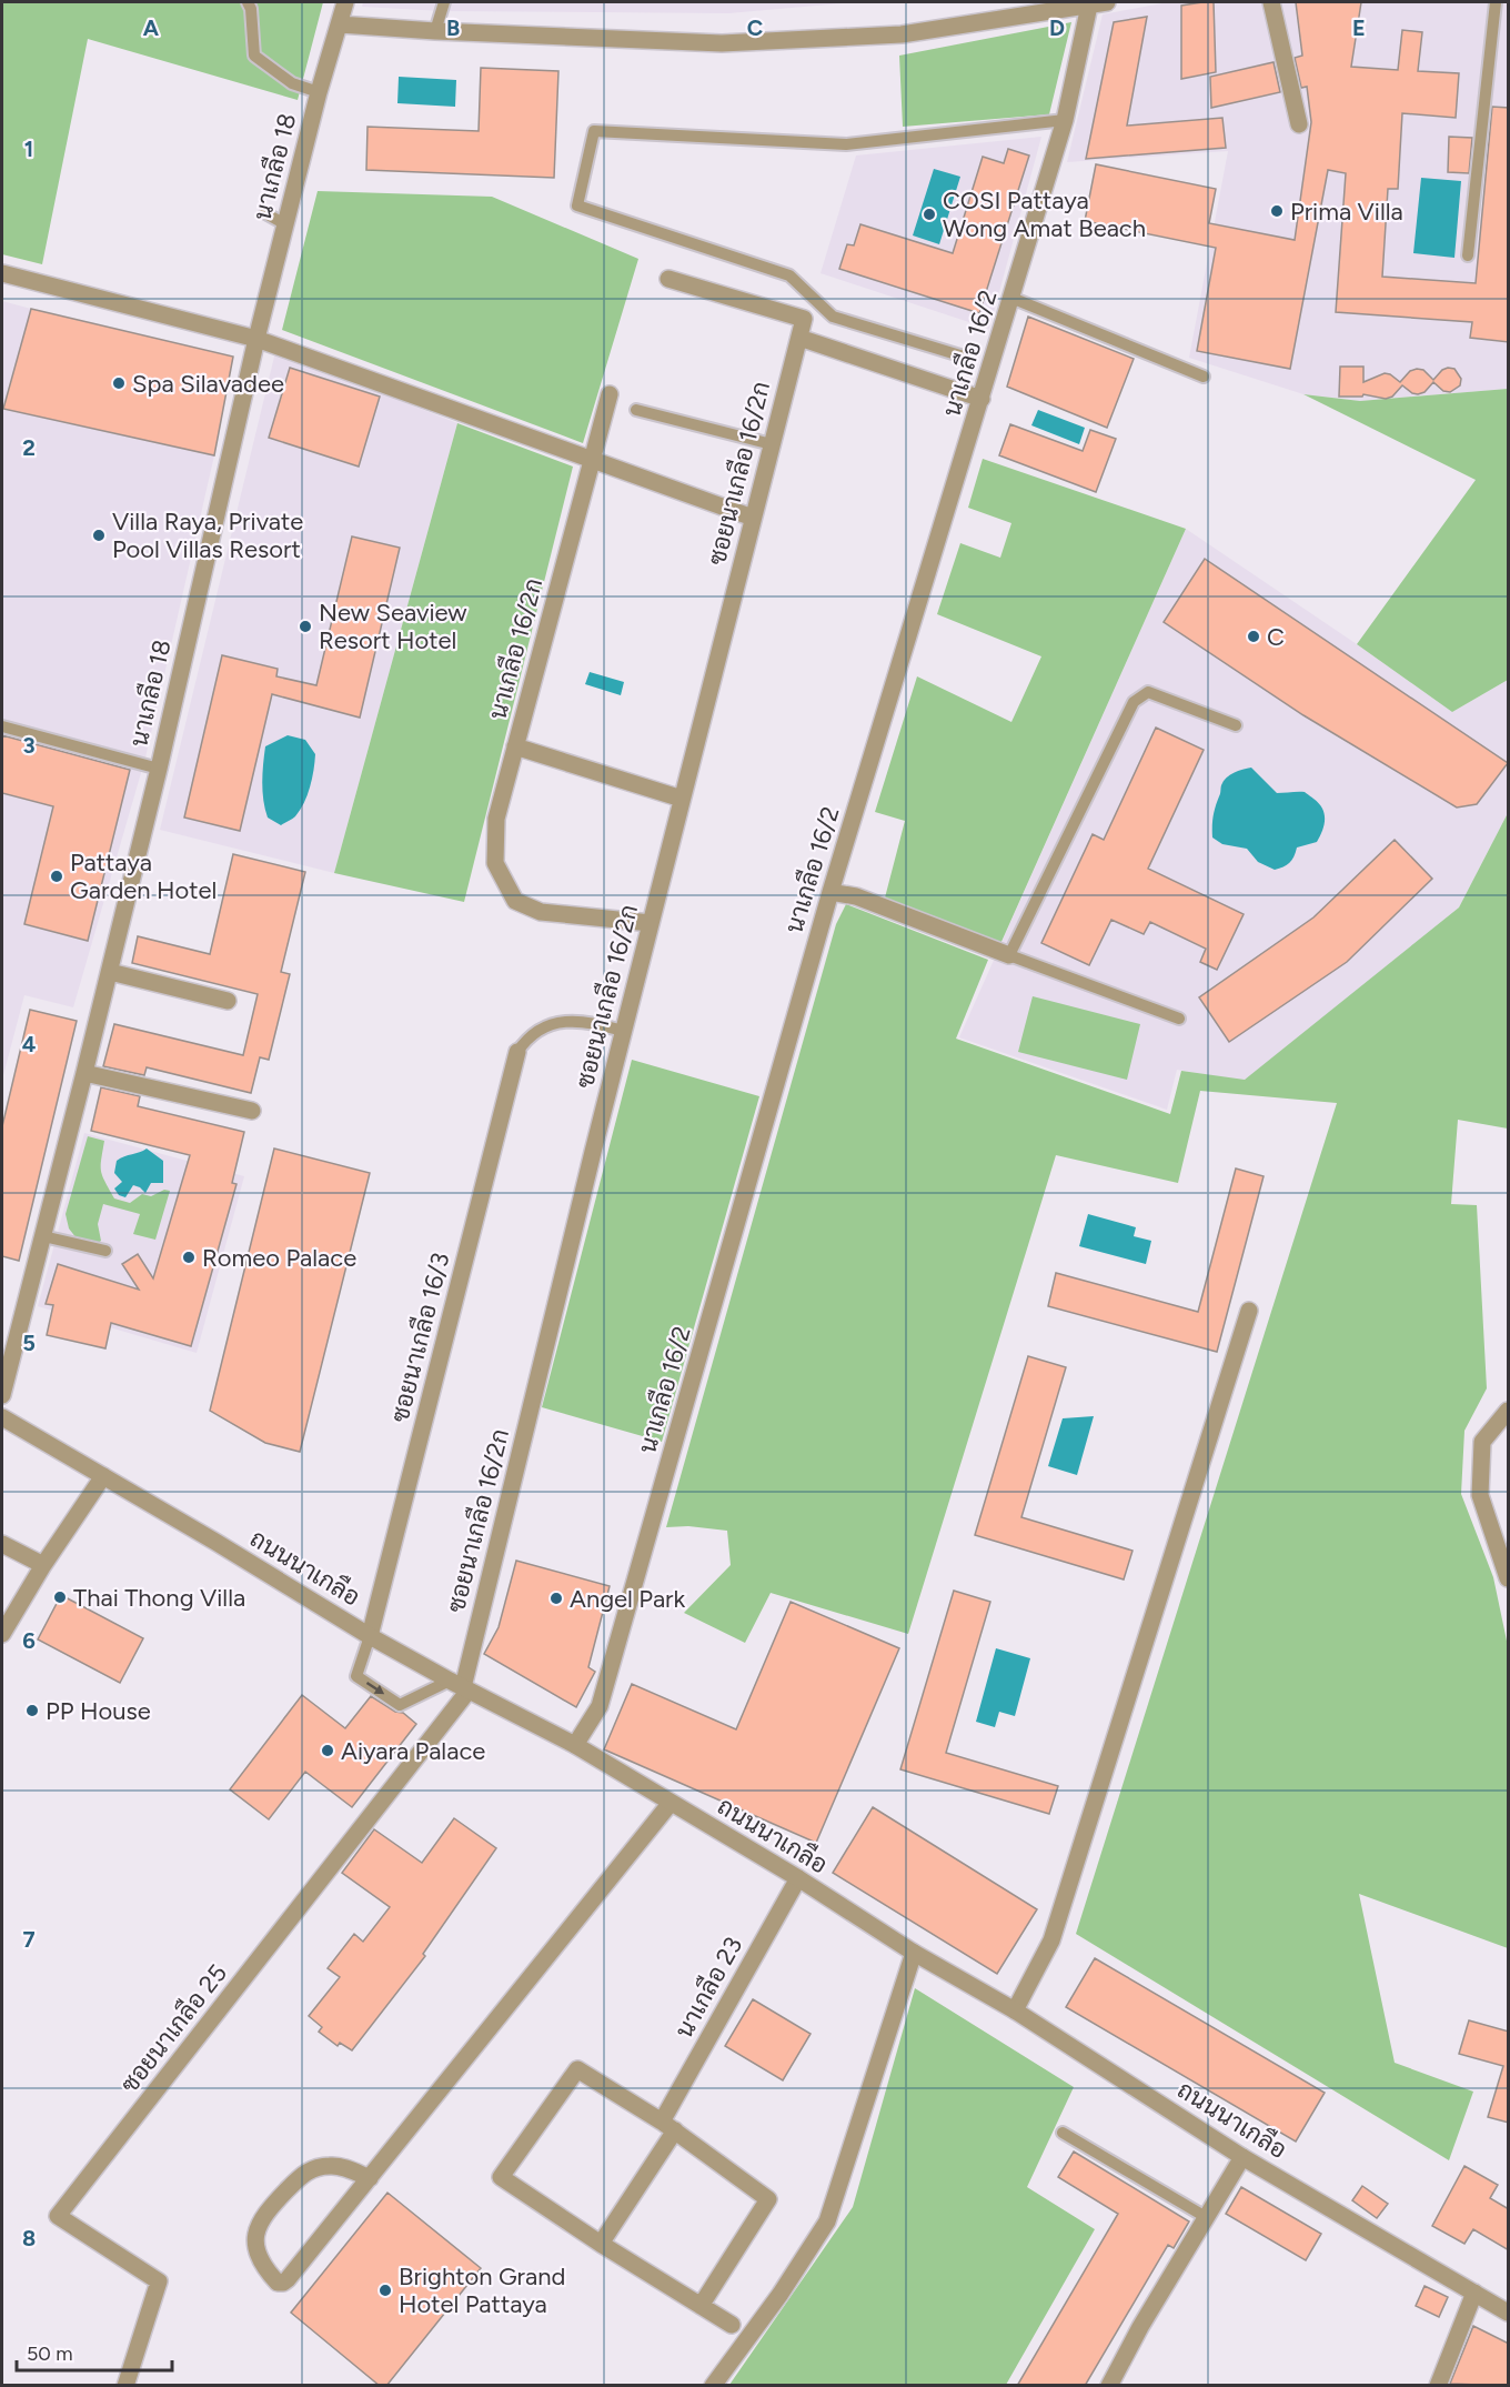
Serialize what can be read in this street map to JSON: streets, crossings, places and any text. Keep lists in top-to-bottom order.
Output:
{
  "streets": {
    "street": [
      "นาเกลือ 18",
      "นาเกลือ 16/2",
      "ซอยนาเกลือ 16/2ก",
      "นาเกลือ 16/2ก",
      "ซอยนาเกลือ 16/3",
      "ถนนนาเกลือ",
      "นาเกลือ 23",
      "ซอยนาเกลือ 25"
    ]
  },
  "crossings": [
    ["นาเกลือ 16/2", "ถนนนาเกลือ"],
    ["ซอยนาเกลือ 16/2ก", "นาเกลือ 16/2ก"],
    ["ซอยนาเกลือ 16/2ก", "ถนนนาเกลือ"],
    ["ซอยนาเกลือ 16/2ก", "ซอยนาเกลือ 25"],
    ["ซอยนาเกลือ 16/3", "ถนนนาเกลือ"],
    ["ถนนนาเกลือ", "นาเกลือ 23"],
    ["ถนนนาเกลือ", "ซอยนาเกลือ 25"]
  ],
  "places": [
    "Prima Villa",
    "COSI Pattaya Wong Amat Beach",
    "Spa Silavadee",
    "Villa Raya, Private Pool Villas Resort",
    "New Seaview Resort Hotel",
    "C",
    "Pattaya Garden Hotel",
    "Romeo Palace",
    "Thai Thong Villa",
    "Angel Park",
    "PP House",
    "Aiyara Palace",
    "Brighton Grand Hotel Pattaya"
  ],
  "scale_bar": "50 m",
  "grid": {
    "columns": [
      "A",
      "B",
      "C",
      "D",
      "E"
    ],
    "rows": [
      "1",
      "2",
      "3",
      "4",
      "5",
      "6",
      "7",
      "8"
    ]
  }
}
